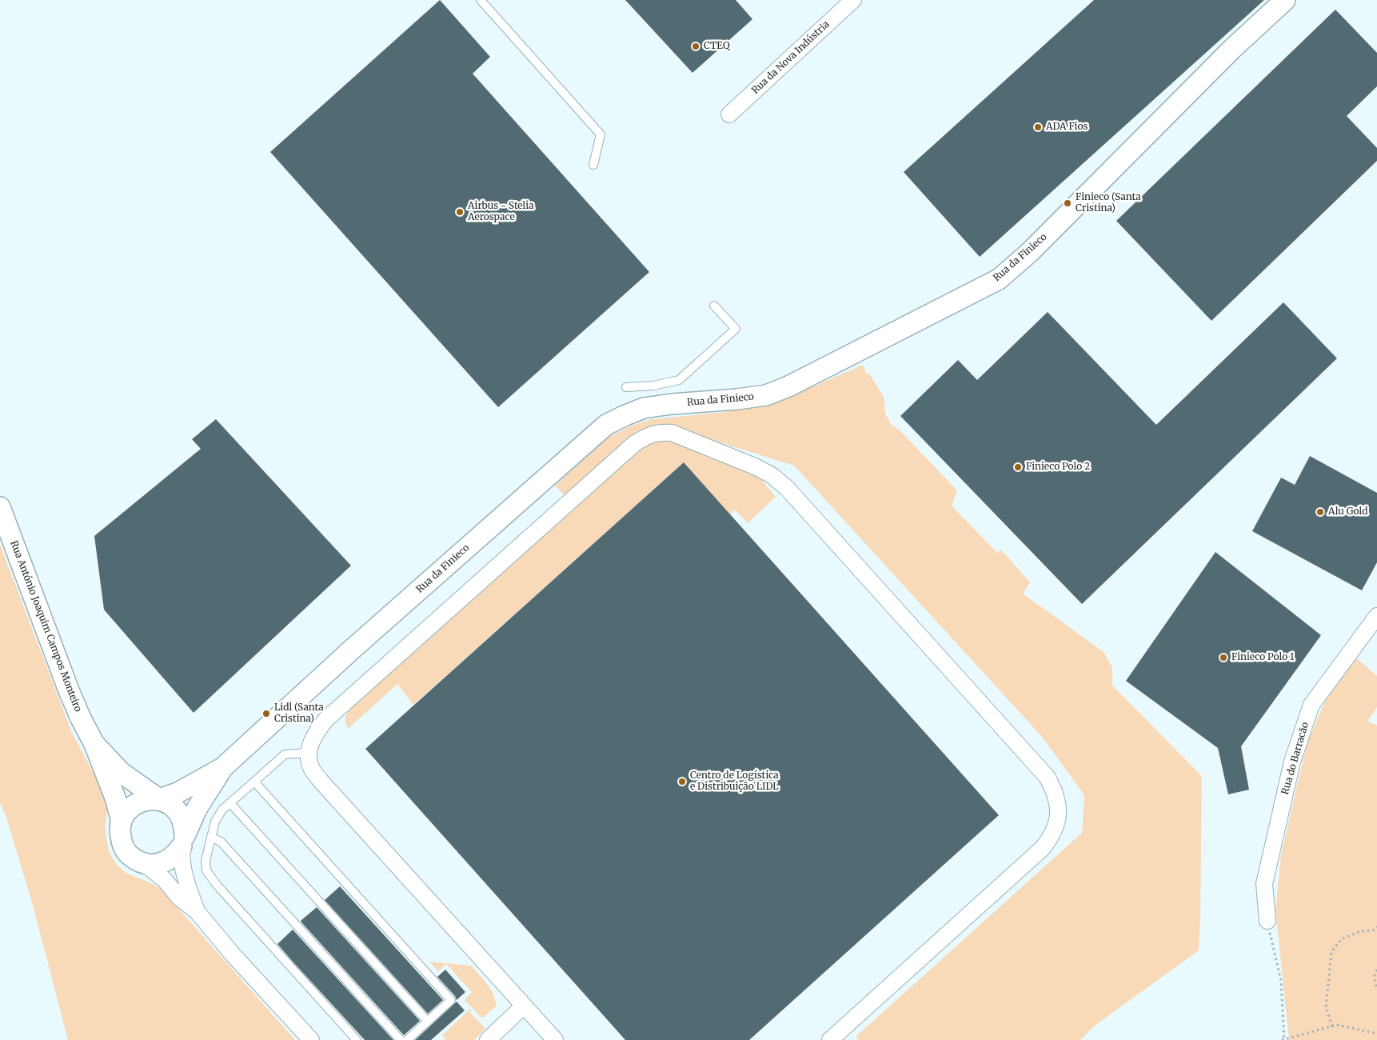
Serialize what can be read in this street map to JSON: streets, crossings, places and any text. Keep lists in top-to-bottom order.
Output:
{
  "streets": {
    "street": [
      "Rua da Nova Indústria",
      "Rua da Finieco",
      "Rua António Joaquim Campos Monteiro",
      "Rua do Barracão"
    ]
  },
  "places": [
    "CTEQ",
    "ADA Fios",
    "Finieco (Santa Cristina)",
    "Airbus - Stelia Aerospace",
    "Finieco Polo 2",
    "Alu Gold",
    "Finieco Polo 1",
    "Lidl (Santa Cristina)",
    "Centro de Logística e Distribuição LIDL"
  ]
}
